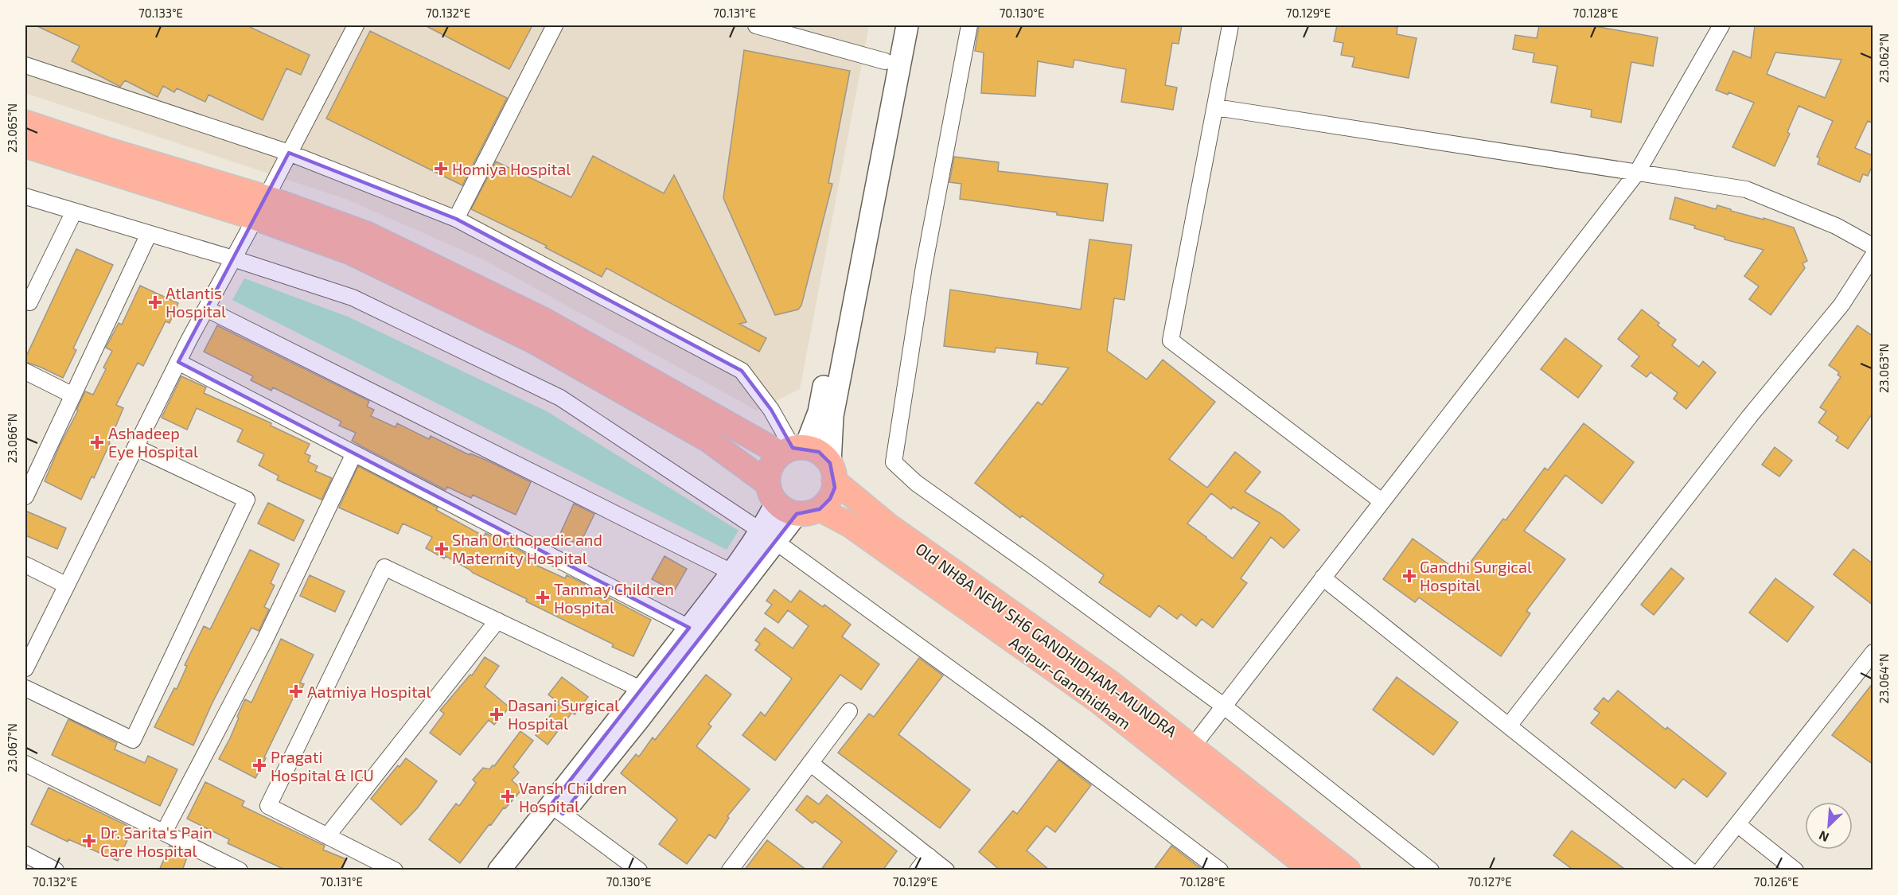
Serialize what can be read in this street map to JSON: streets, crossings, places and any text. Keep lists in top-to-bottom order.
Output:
{
  "streets": {
    "main road": ["Old NH8A NEW SH6 GANDHIDHAM-MUNDRA", "Adipur-Gandhidham"]
  },
  "crossings": [
    ["Old NH8A NEW SH6 GANDHIDHAM-MUNDRA", "Adipur-Gandhidham"]
  ],
  "places": {
    "health": [
      "Homiya Hospital",
      "Atlantis Hospital",
      "Ashadeep Eye Hospital",
      "Shah Orthopedic and Maternity Hospital",
      "Gandhi Surgical Hospital",
      "Tanmay Children Hospital",
      "Aatmiya Hospital",
      "Dasani Surgical Hospital",
      "Pragati Hospital & ICU",
      "Vansh Children Hospital",
      "Dr. Sarita's Pain Care Hospital"
    ]
  },
  "north": "bottom left",
  "coordinates": [
    "70.133°E",
    "70.132°E",
    "70.131°E",
    "70.130°E",
    "70.129°E",
    "70.128°E",
    "23.062°N",
    "23.065°N",
    "23.063°N",
    "23.066°N",
    "23.064°N",
    "23.067°N",
    "70.127°E",
    "70.126°E"
  ]
}
